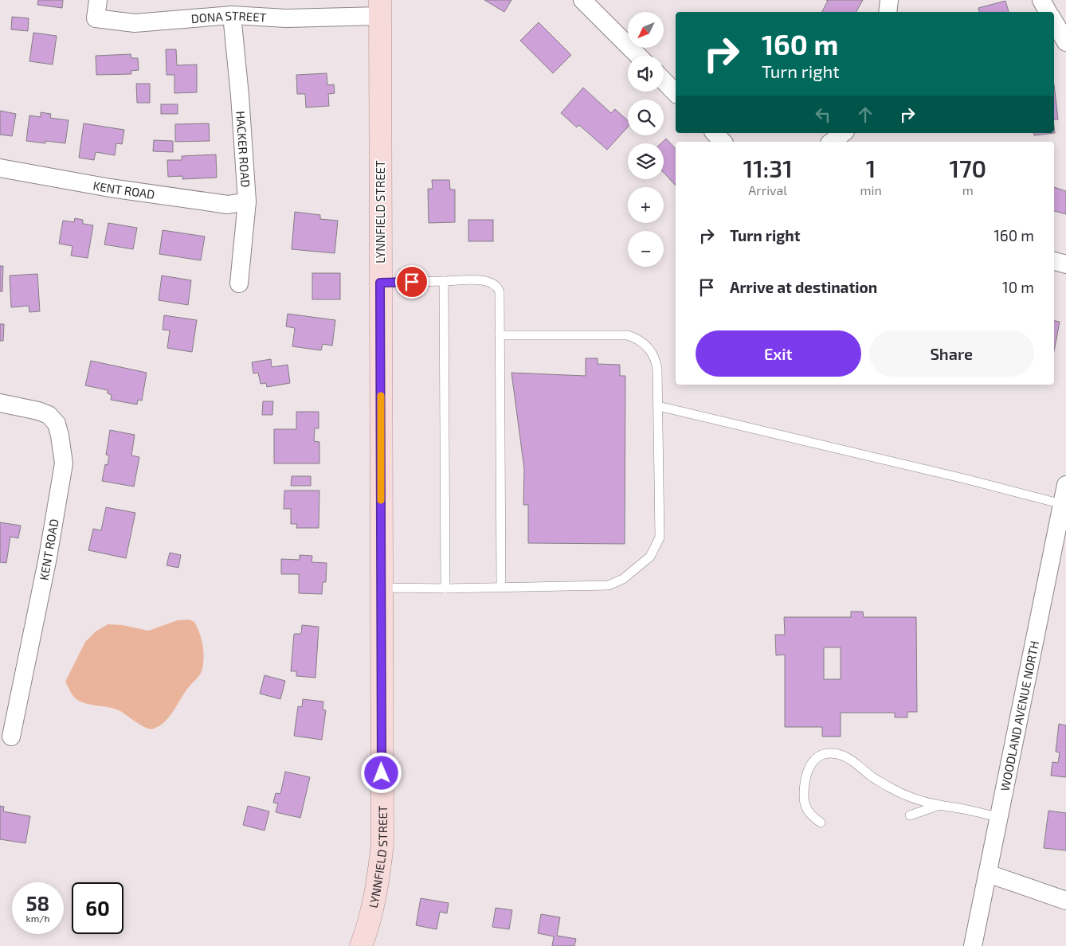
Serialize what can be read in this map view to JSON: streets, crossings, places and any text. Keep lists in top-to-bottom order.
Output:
{
  "streets": {
    "main road": ["LYNNFIELD STREET"],
    "street": [
      "DONA STREET",
      "HACKER ROAD",
      "KENT ROAD",
      "WOODLAND AVENUE NORTH"
    ]
  },
  "crossings": [
    ["DONA STREET", "HACKER ROAD"],
    ["DONA STREET", "LYNNFIELD STREET"],
    ["HACKER ROAD", "KENT ROAD"]
  ],
  "north": "bottom left",
  "page": {
    "map_buttons": ["+", "−"],
    "turn": ["160 m", "Turn right"],
    "eta": [
      "11:31",
      "Arrival",
      "1",
      "min",
      "170",
      "m"
    ],
    "list": [
      {
        "name": "Turn right",
        "value": "160 m"
      },
      {
        "name": "Arrive at destination",
        "value": "10 m"
      }
    ],
    "buttons": ["Exit", "Share"],
    "speed": "58 km/h",
    "limit": "60"
  }
}
